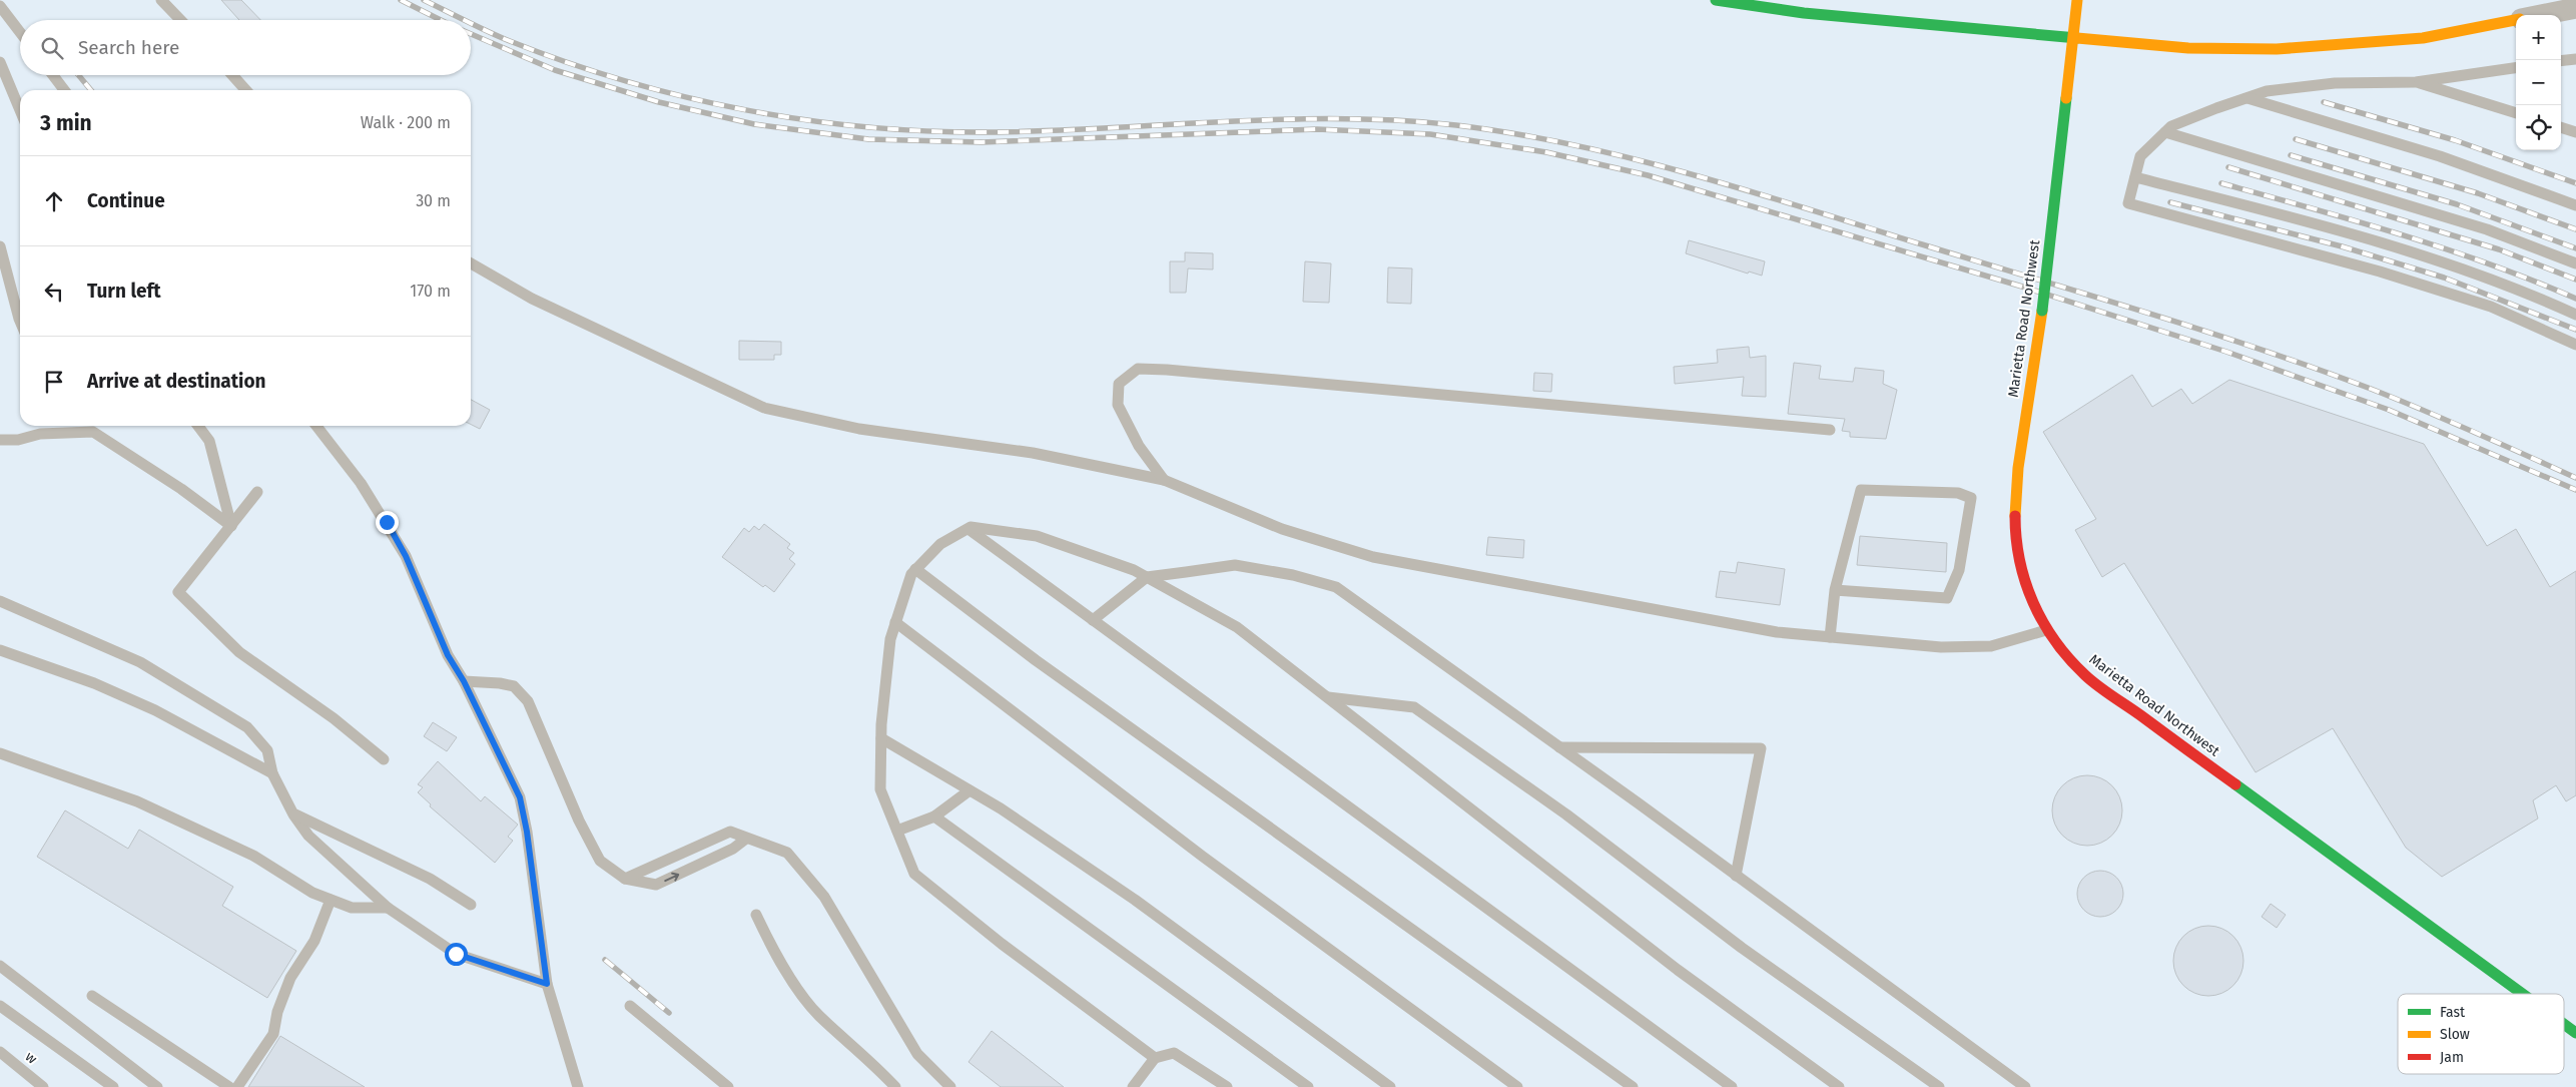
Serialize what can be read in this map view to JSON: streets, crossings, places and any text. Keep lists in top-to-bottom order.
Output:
{
  "streets": {
    "street": ["Marietta Road Northwest"],
    "lane": ["w"]
  },
  "legend": ["Fast", "Slow", "Jam"],
  "page": {
    "map_buttons": ["+", "−"],
    "search": "Search here",
    "heading": ["3 min", "Walk · 200 m"],
    "list": [
      ["Continue", "30 m"],
      ["Turn left", "170 m"],
      "Arrive at destination"
    ]
  }
}
